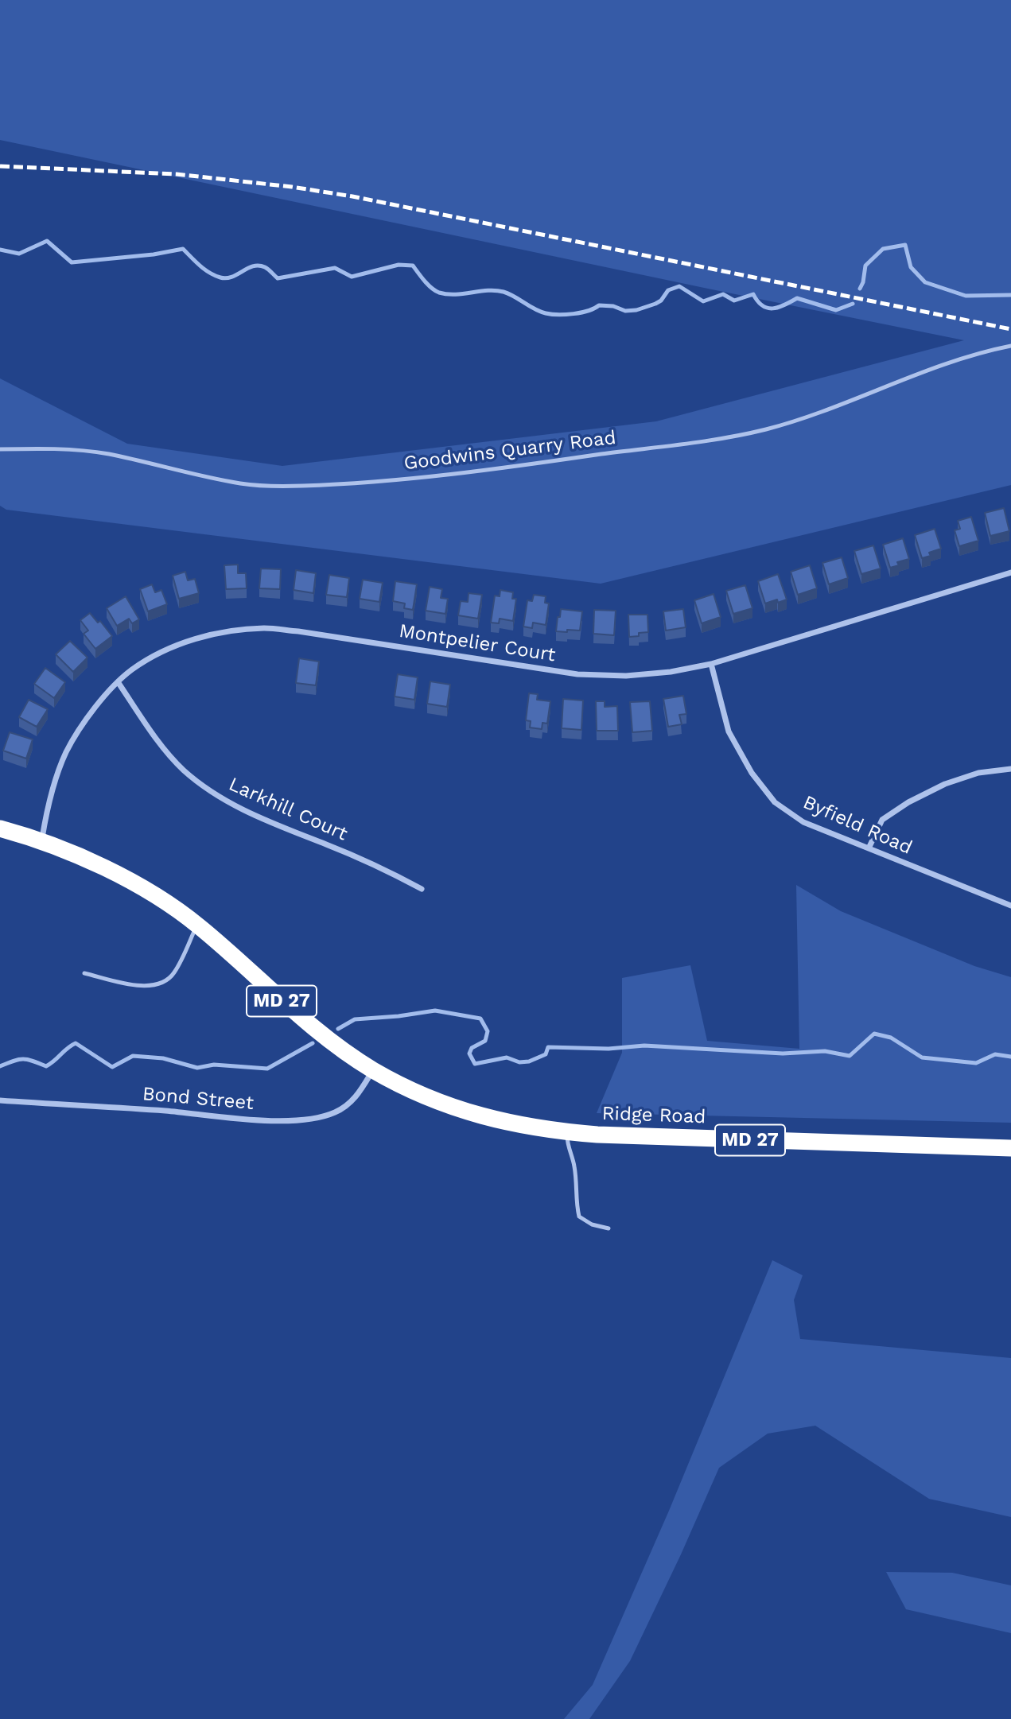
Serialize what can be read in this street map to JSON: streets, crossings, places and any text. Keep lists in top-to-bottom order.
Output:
{
  "streets": {
    "highway": ["MD 27", "Ridge Road"],
    "street": [
      "Montpelier Court",
      "Larkhill Court",
      "Byfield Road",
      "Bond Street"
    ],
    "lane": ["Goodwins Quarry Road"]
  },
  "crossings": [
    ["Montpelier Court", "Larkhill Court"],
    ["Montpelier Court", "Byfield Road"],
    ["Montpelier Court", "MD 27"],
    ["MD 27", "Bond Street"],
    ["MD 27", "Ridge Road"],
    ["Bond Street", "Ridge Road"]
  ]
}
